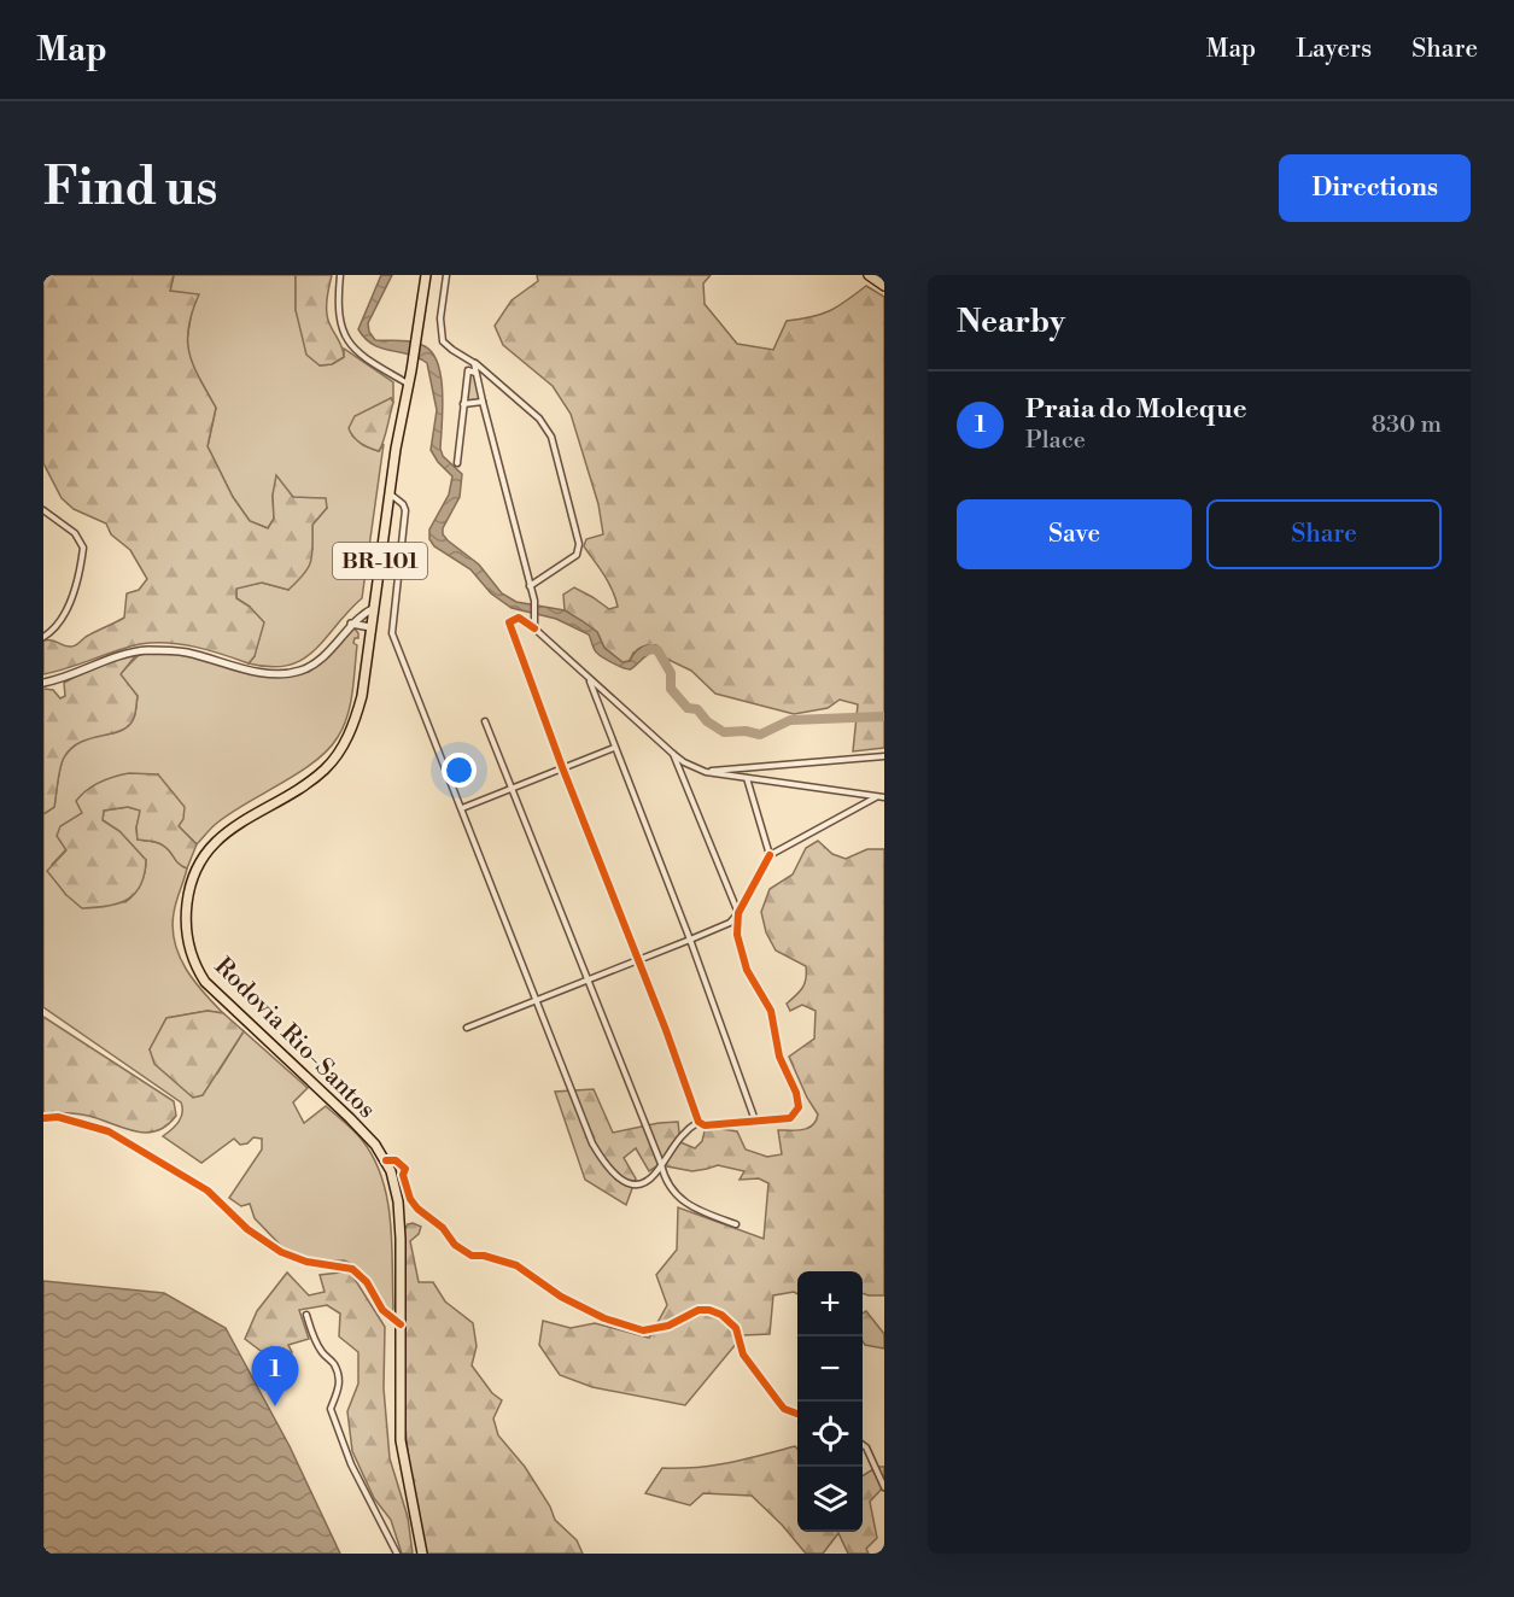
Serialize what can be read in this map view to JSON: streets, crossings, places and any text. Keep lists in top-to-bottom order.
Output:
{
  "streets": {
    "highway": ["BR-101", "Rodovia Rio-Santos"]
  },
  "page": {
    "header": "Map",
    "nav": ["Map", "Layers", "Share"],
    "buttons": [
      "Directions",
      ["Save", "Share"]
    ],
    "title": "Find us",
    "heading": "Nearby",
    "list": [
      {
        "mark": "1",
        "name": "Praia do Moleque",
        "note": "Place",
        "value": "830 m"
      }
    ],
    "map_buttons": ["+", "−"],
    "pins": "1"
  }
}
